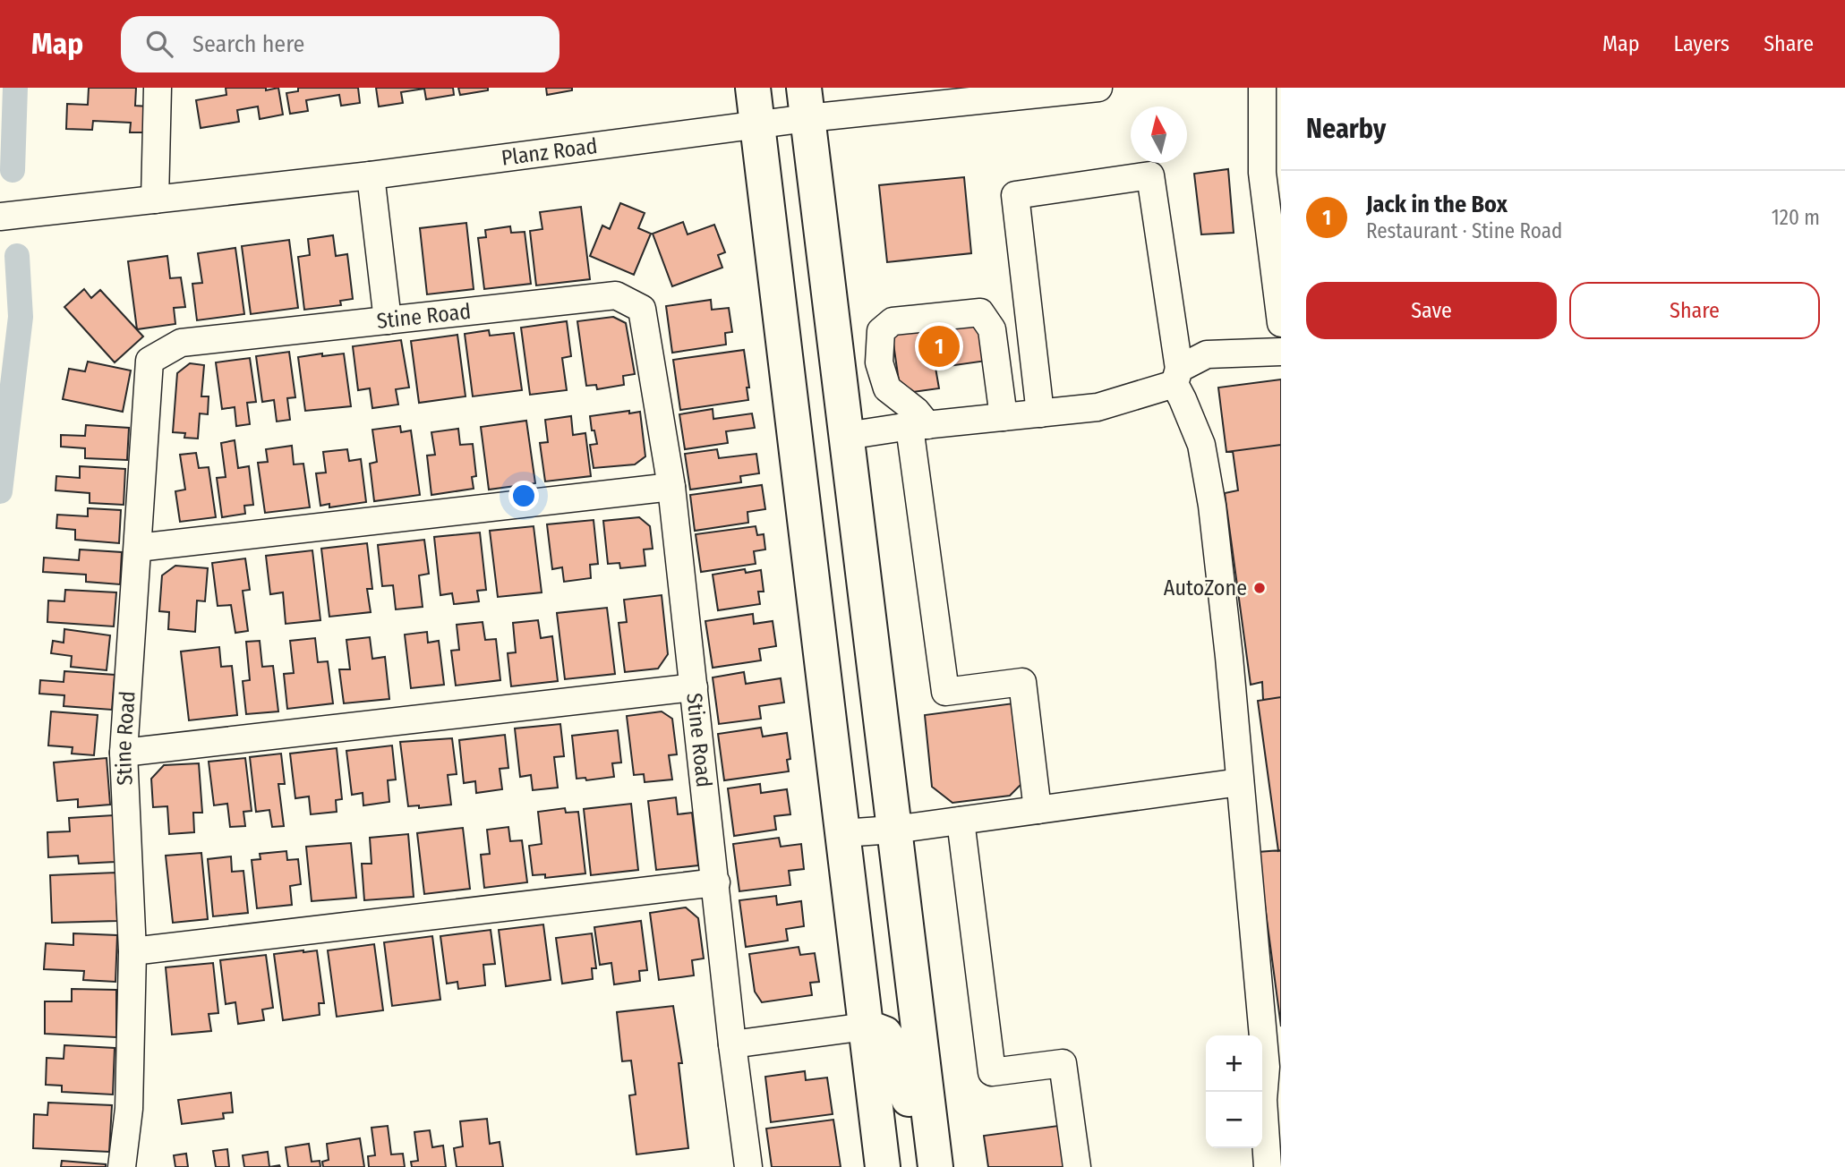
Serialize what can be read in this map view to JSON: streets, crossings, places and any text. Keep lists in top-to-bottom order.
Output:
{
  "streets": {
    "street": ["Planz Road", "Stine Road"]
  },
  "places": ["AutoZone"],
  "north": "top",
  "page": {
    "header": "Map",
    "search": "Search here",
    "nav": ["Map", "Layers", "Share"],
    "heading": "Nearby",
    "list": [
      {
        "mark": "1",
        "name": "Jack in the Box",
        "note": "Restaurant · Stine Road",
        "value": "120 m"
      }
    ],
    "buttons": ["Save", "Share"],
    "pins": "1",
    "map_buttons": ["+", "−"]
  }
}
